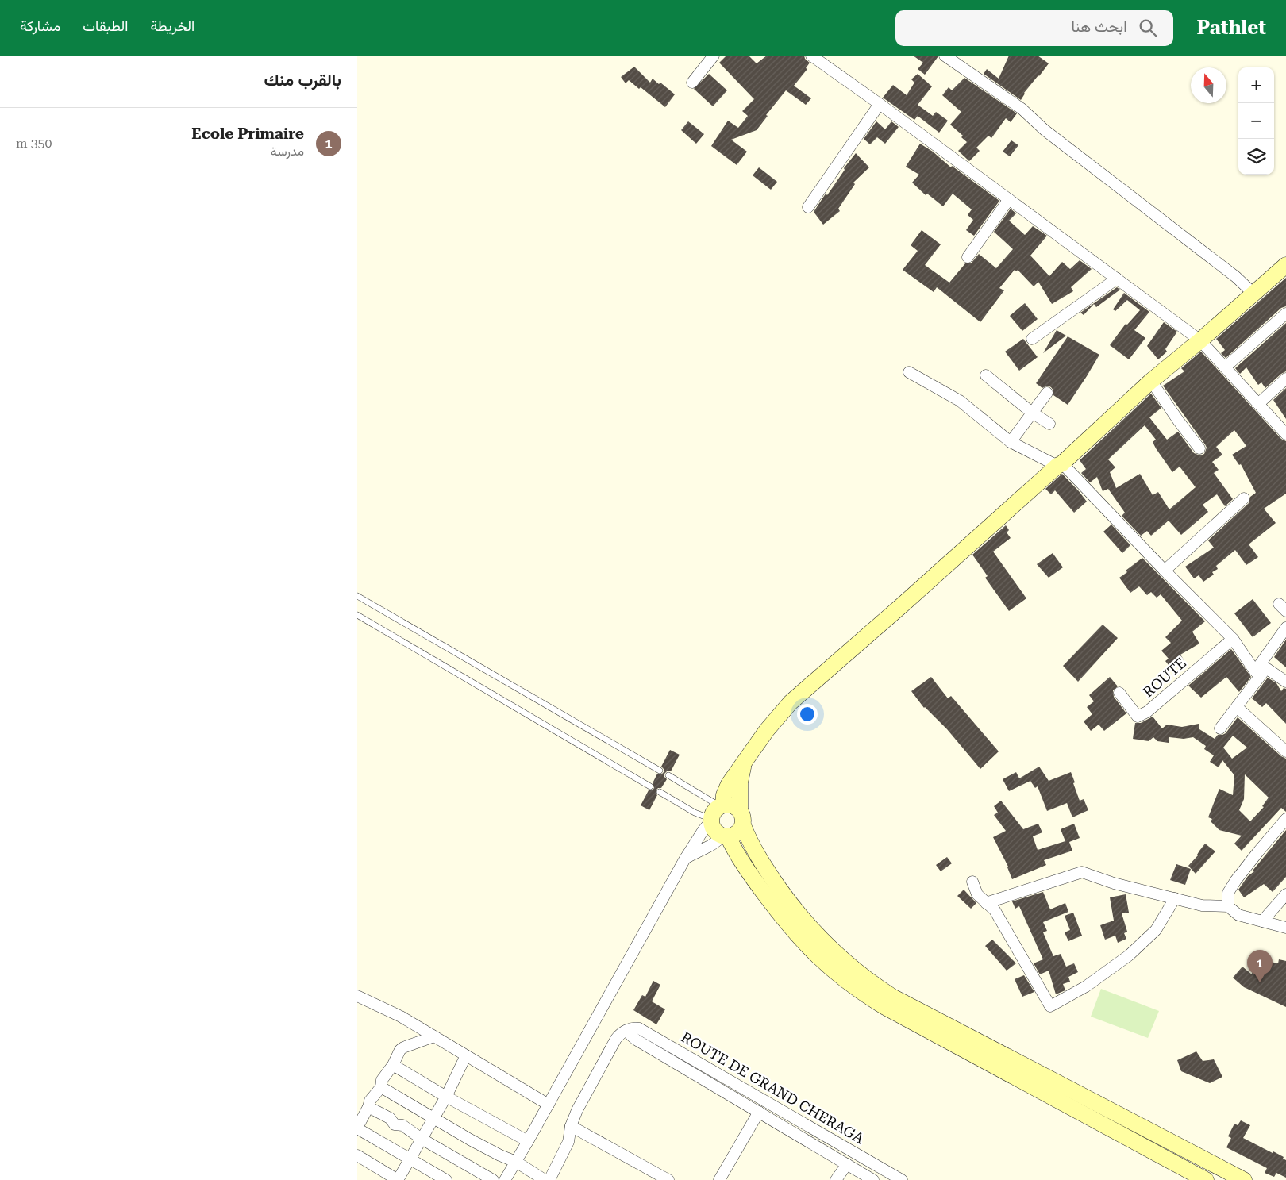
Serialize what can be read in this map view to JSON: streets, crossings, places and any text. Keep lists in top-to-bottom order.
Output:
{
  "streets": {
    "street": ["ROUTE", "ROUTE DE GRAND CHERAGA"]
  },
  "north": "top",
  "page": {
    "header": "Pathlet",
    "search": "ابحث هنا",
    "nav": ["الخريطة", "الطبقات", "مشاركة"],
    "heading": "بالقرب منك",
    "map_buttons": ["+", "−"],
    "list": [
      {
        "mark": "1",
        "name": "Ecole Primaire",
        "note": "مدرسة",
        "value": "350 m"
      }
    ],
    "pins": "1"
  }
}
